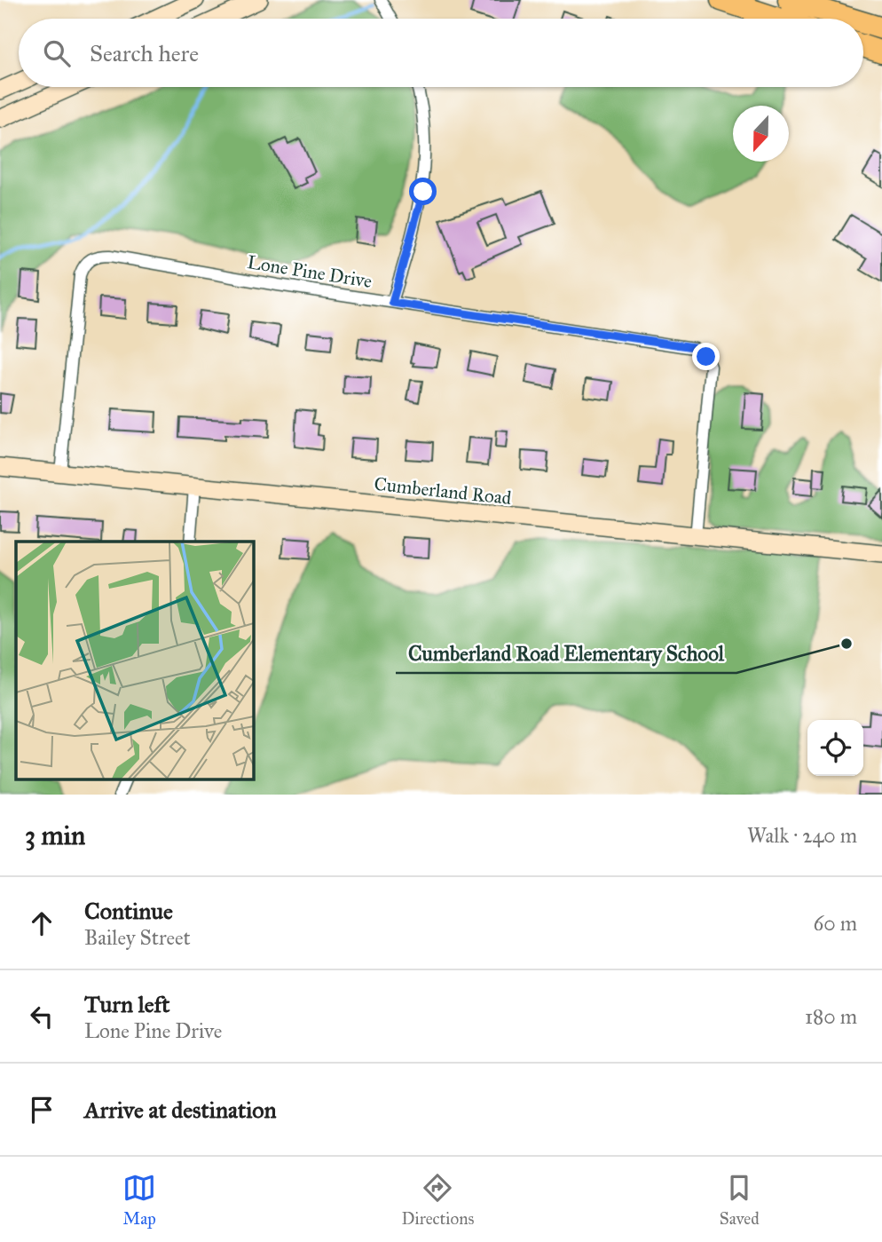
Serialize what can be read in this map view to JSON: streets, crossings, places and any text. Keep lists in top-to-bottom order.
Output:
{
  "streets": {
    "main road": ["Cumberland Road"],
    "street": ["Lone Pine Drive"]
  },
  "crossings": [
    ["Lone Pine Drive", "Cumberland Road"]
  ],
  "places": ["Cumberland Road Elementary School"],
  "north": "bottom",
  "page": {
    "search": "Search here",
    "heading": ["3 min", "Walk · 240 m"],
    "list": [
      ["Continue", "Bailey Street", "60 m"],
      ["Turn left", "Lone Pine Drive", "180 m"],
      "Arrive at destination"
    ],
    "nav": ["Map", "Directions", "Saved"]
  }
}
